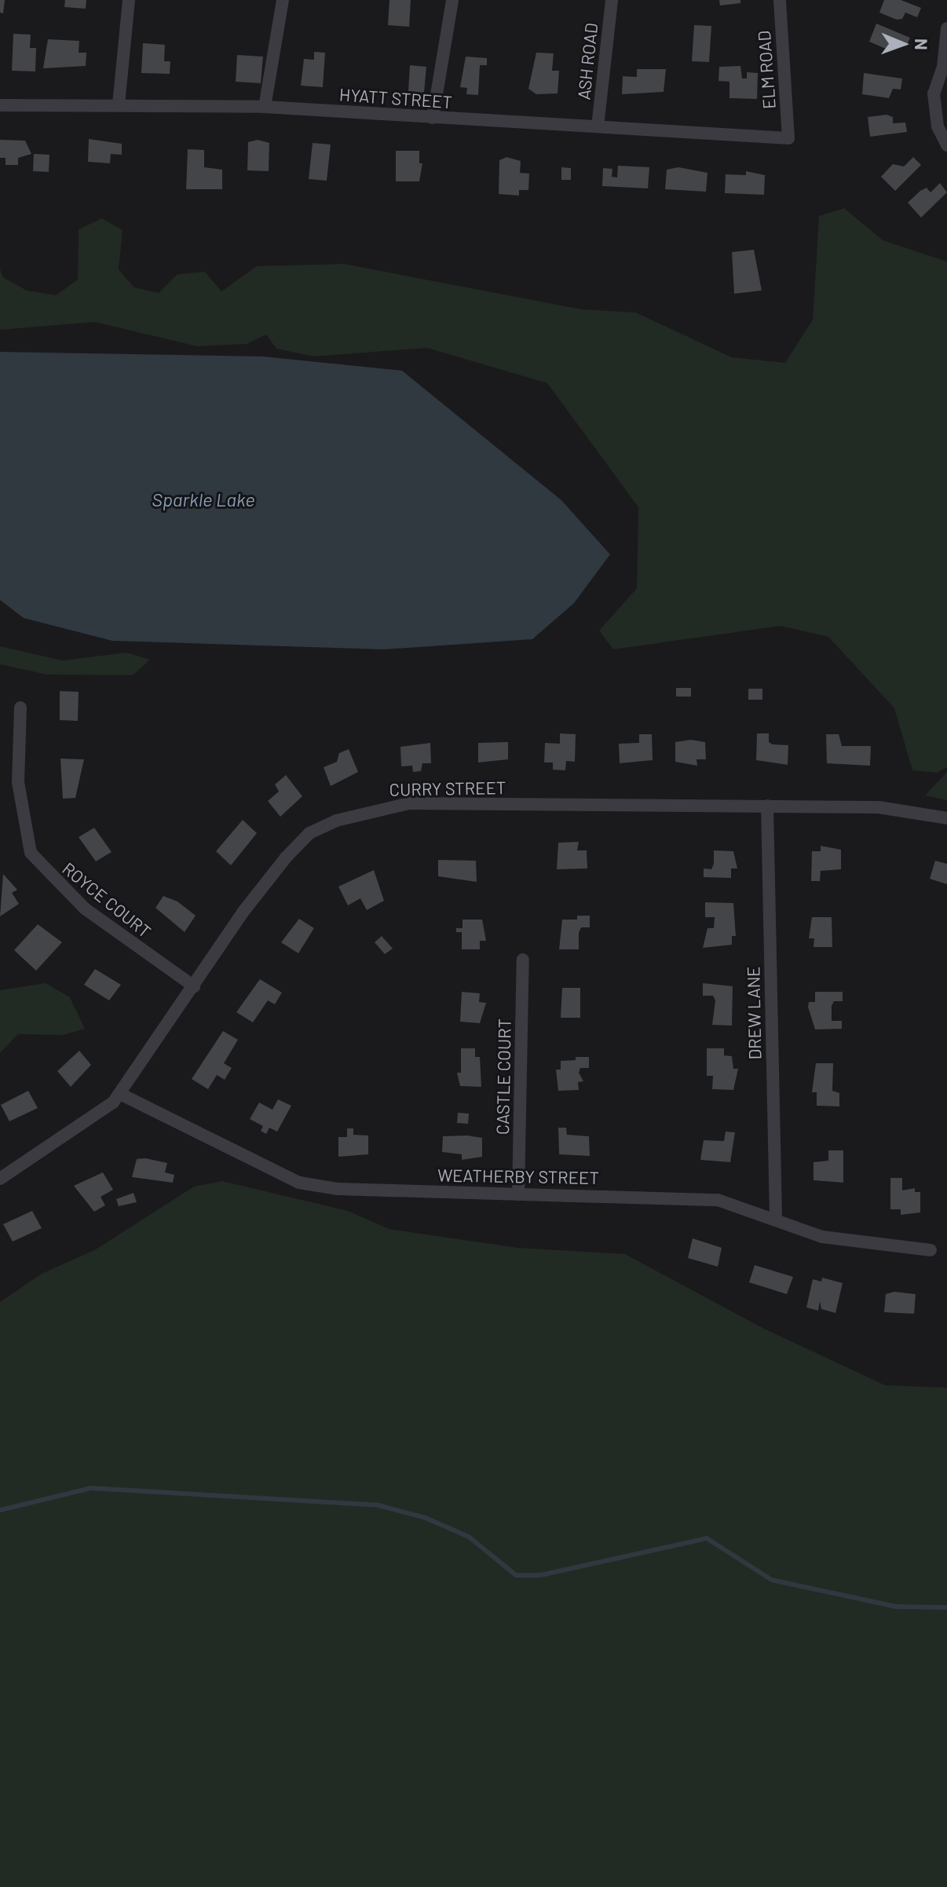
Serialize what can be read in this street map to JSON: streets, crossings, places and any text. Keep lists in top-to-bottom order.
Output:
{
  "streets": {
    "street": [
      "ASH ROAD",
      "ELM ROAD",
      "HYATT STREET",
      "CURRY STREET",
      "ROYCE COURT",
      "DREW LANE",
      "CASTLE COURT",
      "WEATHERBY STREET"
    ]
  },
  "crossings": [
    ["ASH ROAD", "HYATT STREET"],
    ["ELM ROAD", "HYATT STREET"],
    ["CURRY STREET", "ROYCE COURT"],
    ["CURRY STREET", "DREW LANE"],
    ["CURRY STREET", "WEATHERBY STREET"],
    ["DREW LANE", "WEATHERBY STREET"],
    ["CASTLE COURT", "WEATHERBY STREET"]
  ],
  "water": ["Sparkle Lake"],
  "north": "right"
}
